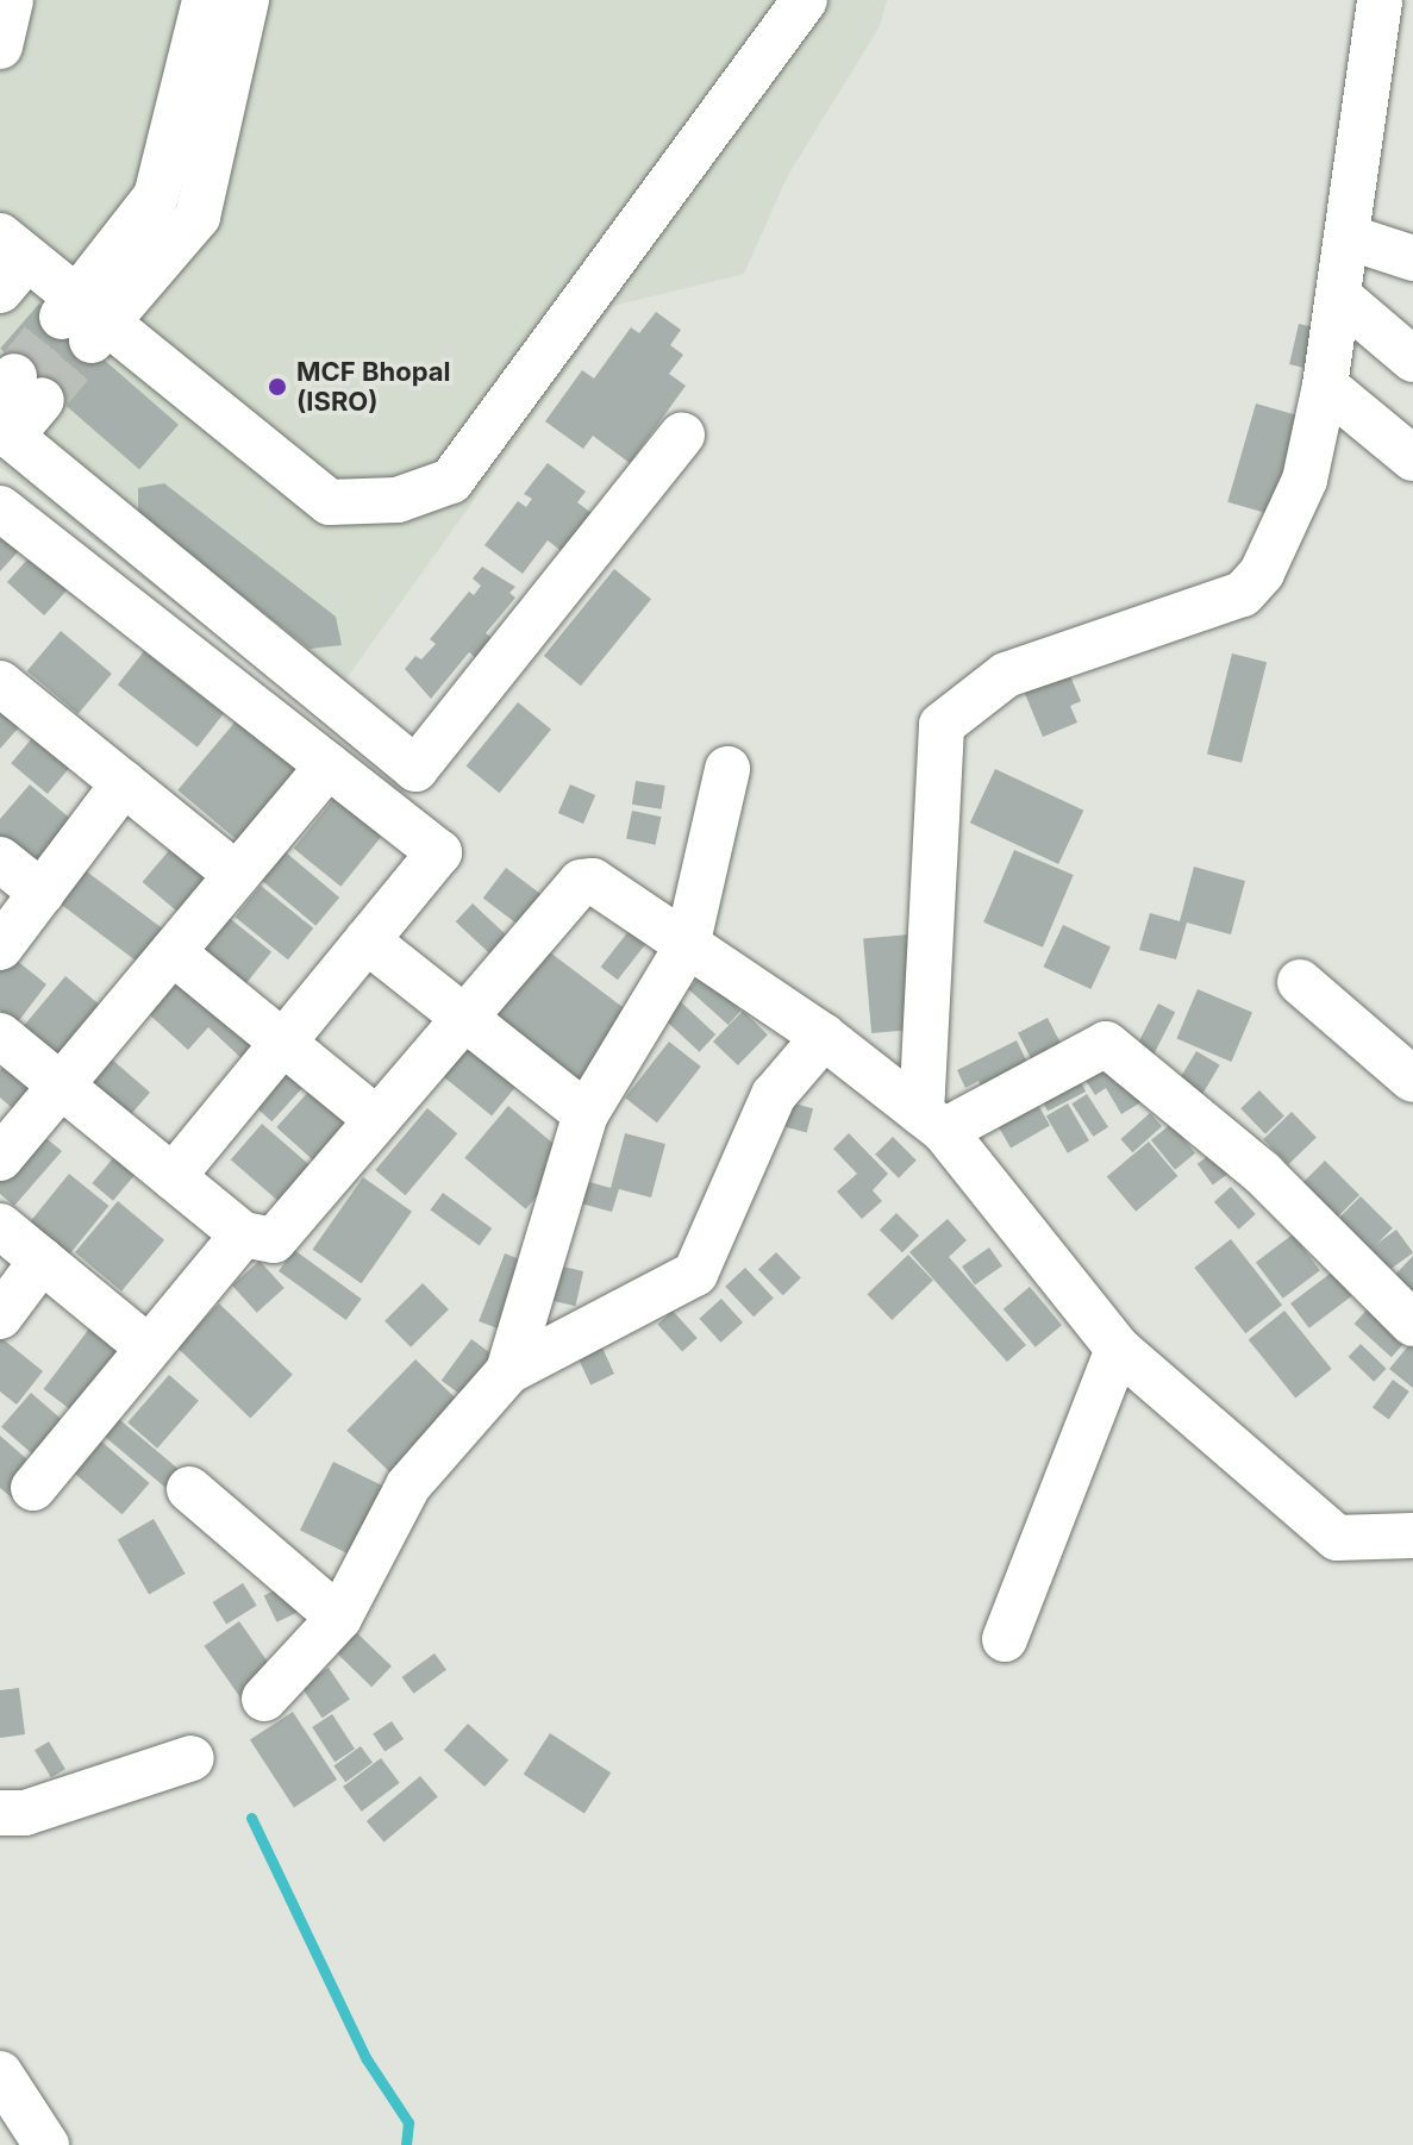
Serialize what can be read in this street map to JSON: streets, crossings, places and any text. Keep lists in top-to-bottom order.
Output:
{
  "places": ["MCF Bhopal (ISRO)"]
}
